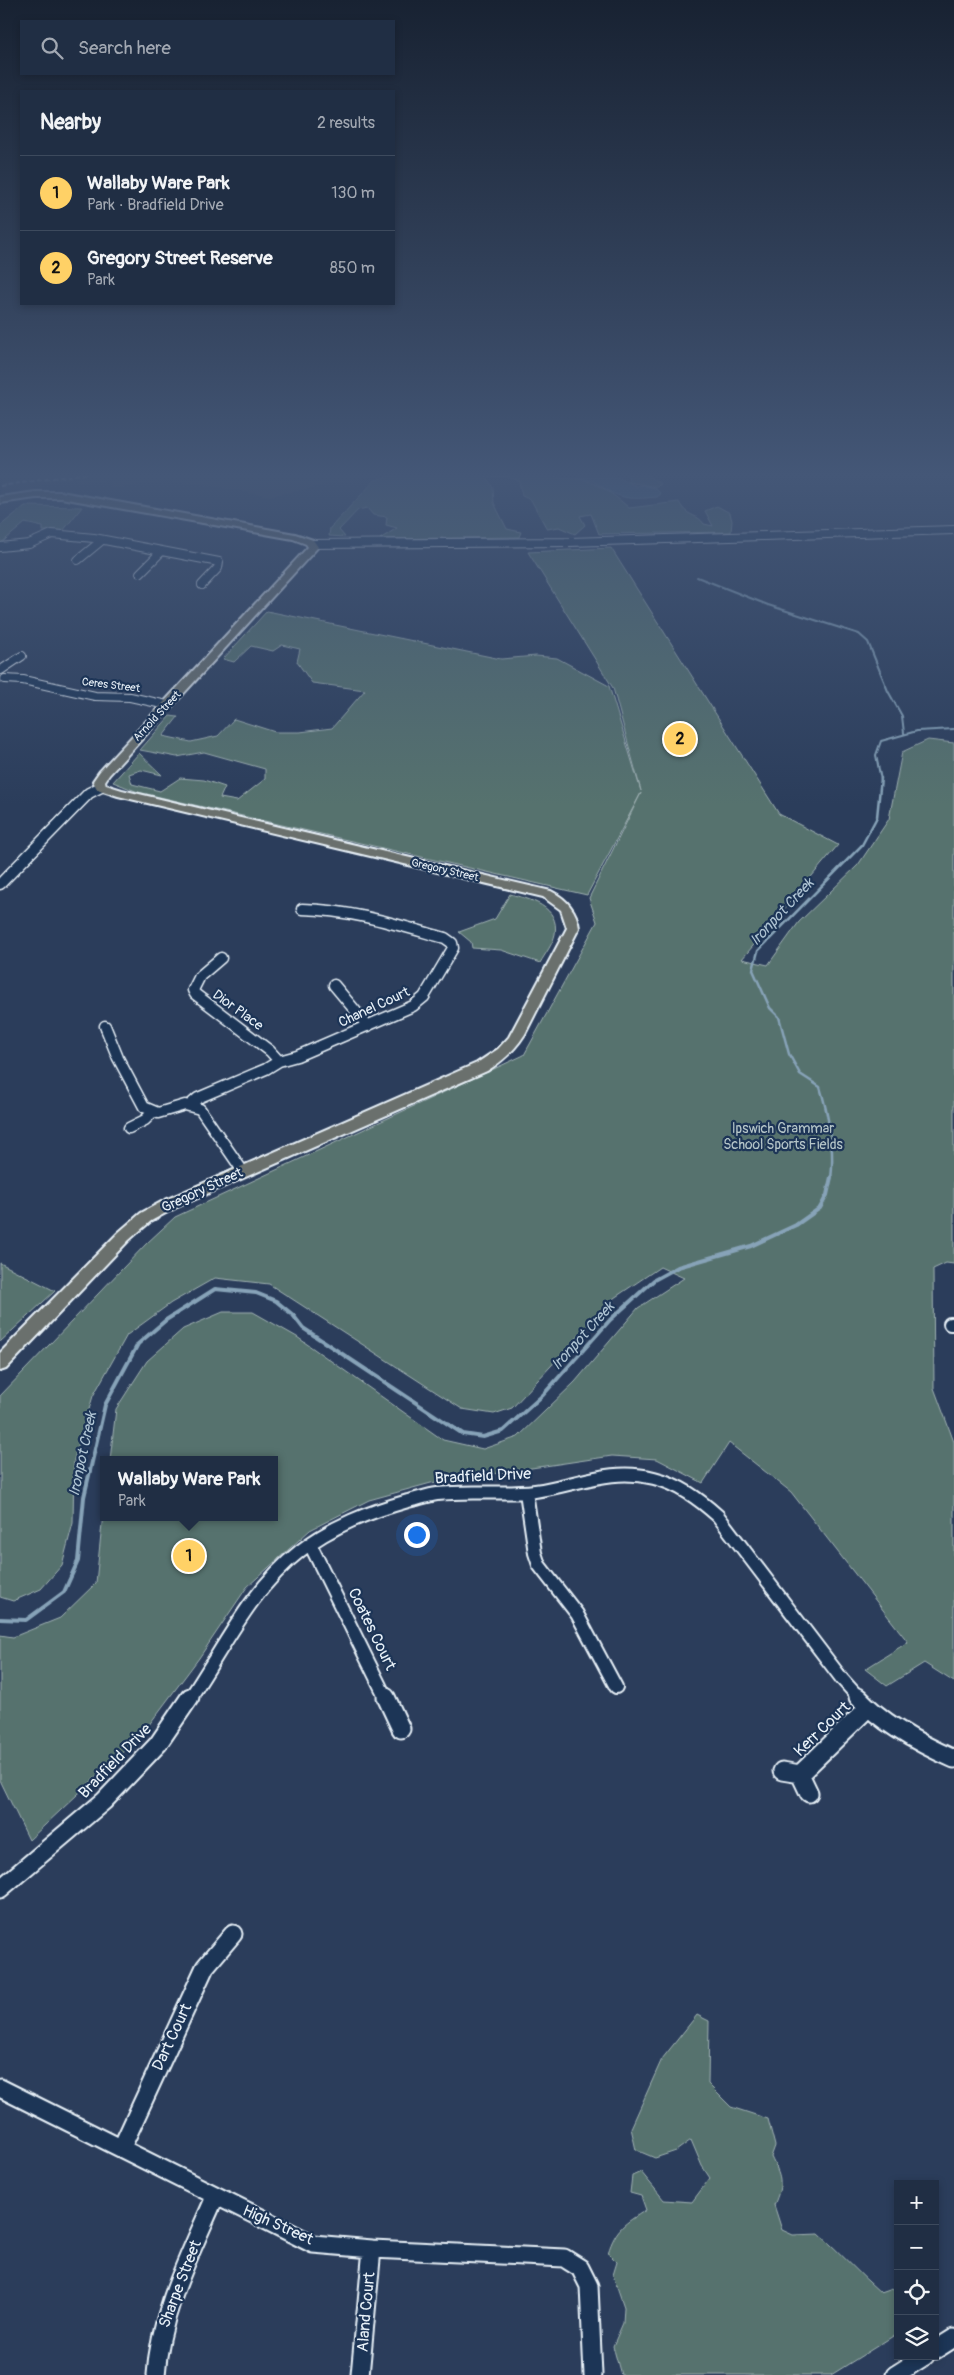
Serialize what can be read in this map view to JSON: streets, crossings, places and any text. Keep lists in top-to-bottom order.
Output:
{
  "streets": {
    "main road": ["Arnold Street", "Gregory Street"],
    "street": [
      "Ceres Street",
      "Chanel Court",
      "Dior Place",
      "Bradfield Drive",
      "Coates Court",
      "Kerr Court",
      "Dart Court",
      "High Street",
      "Sharpe Street",
      "Aland Court"
    ]
  },
  "crossings": [
    ["Ceres Street", "Arnold Street"],
    ["Arnold Street", "Gregory Street"],
    ["Chanel Court", "Dior Place"],
    ["Bradfield Drive", "Coates Court"],
    ["Bradfield Drive", "Kerr Court"],
    ["Dart Court", "High Street"],
    ["High Street", "Sharpe Street"],
    ["High Street", "Aland Court"]
  ],
  "water": ["Ironpot Creek"],
  "parks": ["Ipswich Grammar School Sports Fields"],
  "page": {
    "search": "Search here",
    "heading": ["Nearby", "2 results"],
    "list": [
      {
        "mark": "1",
        "name": "Wallaby Ware Park",
        "note": "Park · Bradfield Drive",
        "value": "130 m"
      },
      {
        "mark": "2",
        "name": "Gregory Street Reserve",
        "note": "Park",
        "value": "850 m"
      }
    ],
    "pins": ["2", "1"],
    "popup": ["Wallaby Ware Park", "Park"],
    "map_buttons": ["+", "−"]
  }
}
